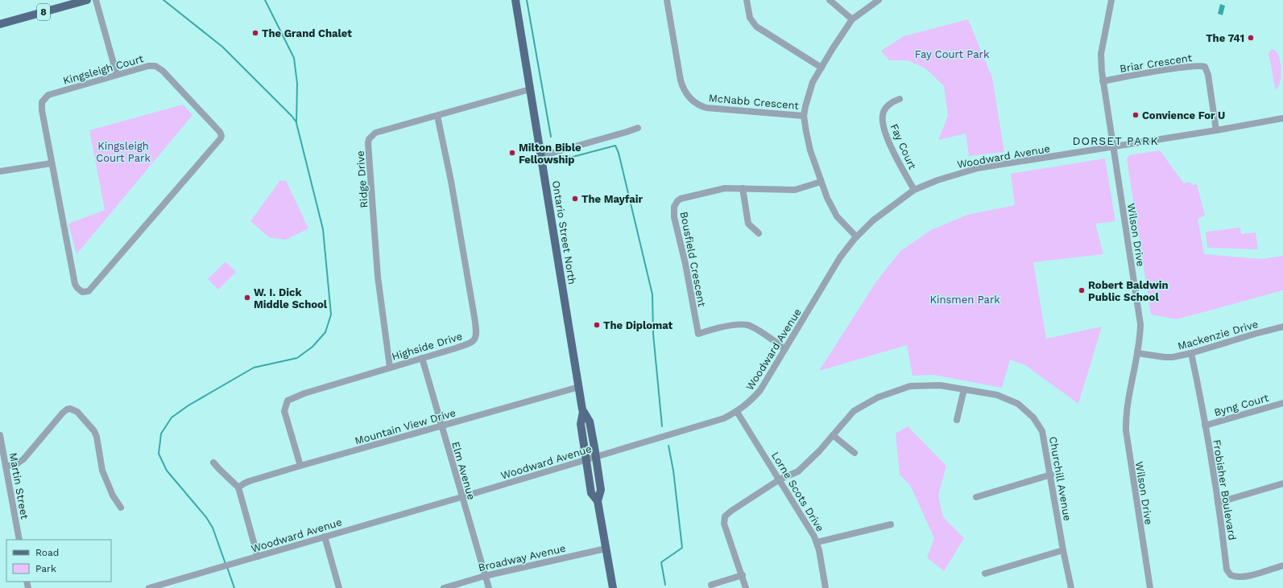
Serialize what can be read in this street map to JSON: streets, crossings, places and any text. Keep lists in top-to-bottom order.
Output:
{
  "streets": {
    "main road": ["8", "Ontario Street North"],
    "street": [
      "Briar Crescent",
      "Kingsleigh Court",
      "McNabb Crescent",
      "Fay Court",
      "Woodward Avenue",
      "Ridge Drive",
      "Wilson Drive",
      "Bousfield Crescent",
      "Mackenzie Drive",
      "Highside Drive",
      "Byng Court",
      "Mountain View Drive",
      "Elm Avenue",
      "Churchill Avenue",
      "Martin Street",
      "Frobisher Boulevard",
      "Lorne Scots Drive",
      "Broadway Avenue"
    ]
  },
  "crossings": [
    ["Briar Crescent", "Woodward Avenue"],
    ["Briar Crescent", "Wilson Drive"],
    ["Fay Court", "Woodward Avenue"],
    ["Woodward Avenue", "Ontario Street North"],
    ["Woodward Avenue", "Wilson Drive"],
    ["Woodward Avenue", "Bousfield Crescent"],
    ["Woodward Avenue", "Elm Avenue"],
    ["Woodward Avenue", "Lorne Scots Drive"],
    ["Ridge Drive", "Ontario Street North"],
    ["Ridge Drive", "Highside Drive"],
    ["Ontario Street North", "Mountain View Drive"],
    ["Ontario Street North", "Broadway Avenue"],
    ["Wilson Drive", "Mackenzie Drive"],
    ["Mackenzie Drive", "Frobisher Boulevard"],
    ["Highside Drive", "Mountain View Drive"],
    ["Highside Drive", "Elm Avenue"],
    ["Byng Court", "Frobisher Boulevard"],
    ["Mountain View Drive", "Elm Avenue"],
    ["Elm Avenue", "Broadway Avenue"],
    ["Churchill Avenue", "Lorne Scots Drive"]
  ],
  "districts": ["DORSET PARK"],
  "parks": ["Fay Court Park", "Kingsleigh Court Park", "Kinsmen Park"],
  "places": [
    "The Grand Chalet",
    "The 741",
    "Convience For U",
    "Milton Bible Fellowship",
    "The Mayfair",
    "Robert Baldwin Public School",
    "W. I. Dick Middle School",
    "The Diplomat"
  ],
  "legend": ["Road", "Park"]
}
